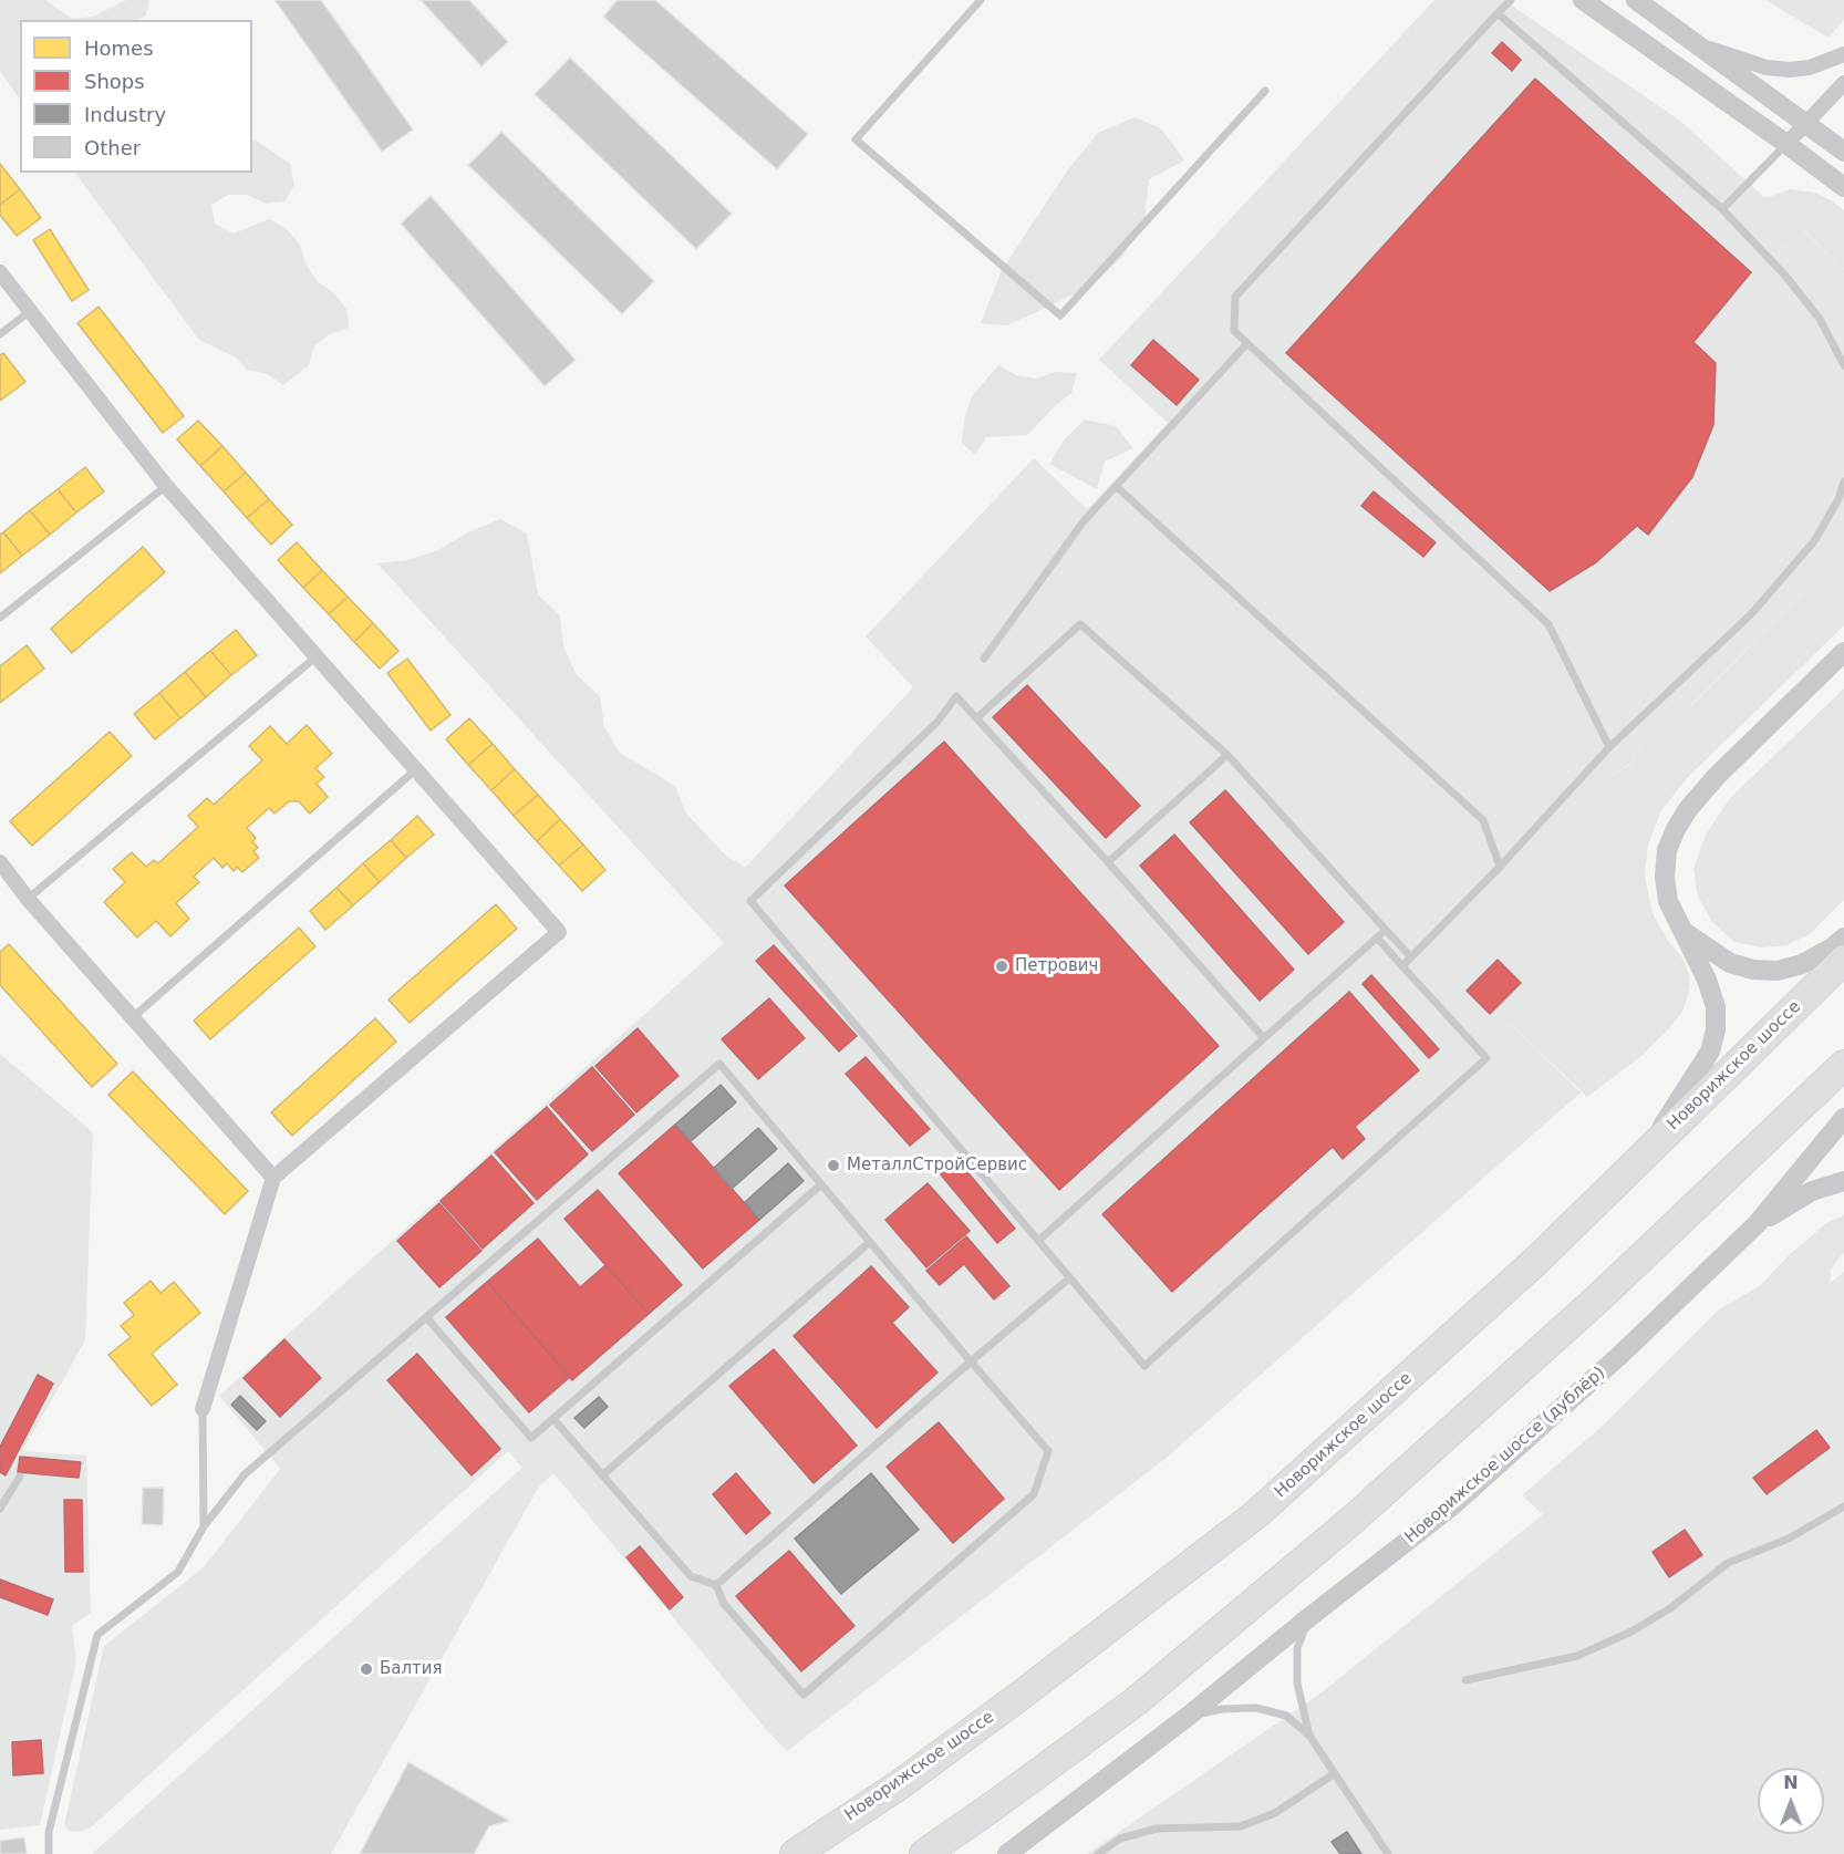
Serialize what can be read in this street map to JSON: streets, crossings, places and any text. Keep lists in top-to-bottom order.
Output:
{
  "streets": {
    "highway": ["Новорижское шоссе"],
    "street": ["Новорижское шоссе (дублёр)"]
  },
  "places": ["Петрович", "МеталлСтройСервис", "Балтия"],
  "legend": [
    "Homes",
    "Shops",
    "Industry",
    "Other"
  ],
  "north": "top"
}
